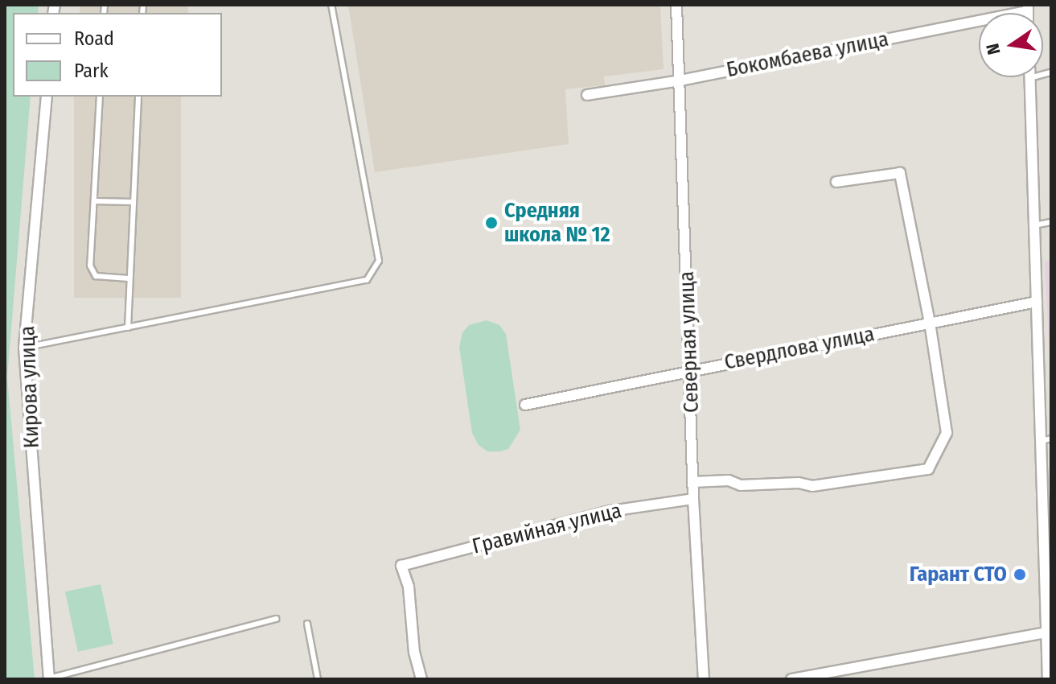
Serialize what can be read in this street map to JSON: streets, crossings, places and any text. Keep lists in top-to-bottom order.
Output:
{
  "streets": {
    "street": [
      "Бокомбаева улица",
      "Северная улица",
      "Свердлова улица",
      "Кирова улица",
      "Гравийная улица"
    ]
  },
  "crossings": [
    ["Бокомбаева улица", "Северная улица"],
    ["Северная улица", "Свердлова улица"],
    ["Северная улица", "Гравийная улица"]
  ],
  "places": ["Средняя школа № 12", "Гарант СТО"],
  "legend": ["Road", "Park"],
  "north": "left"
}
